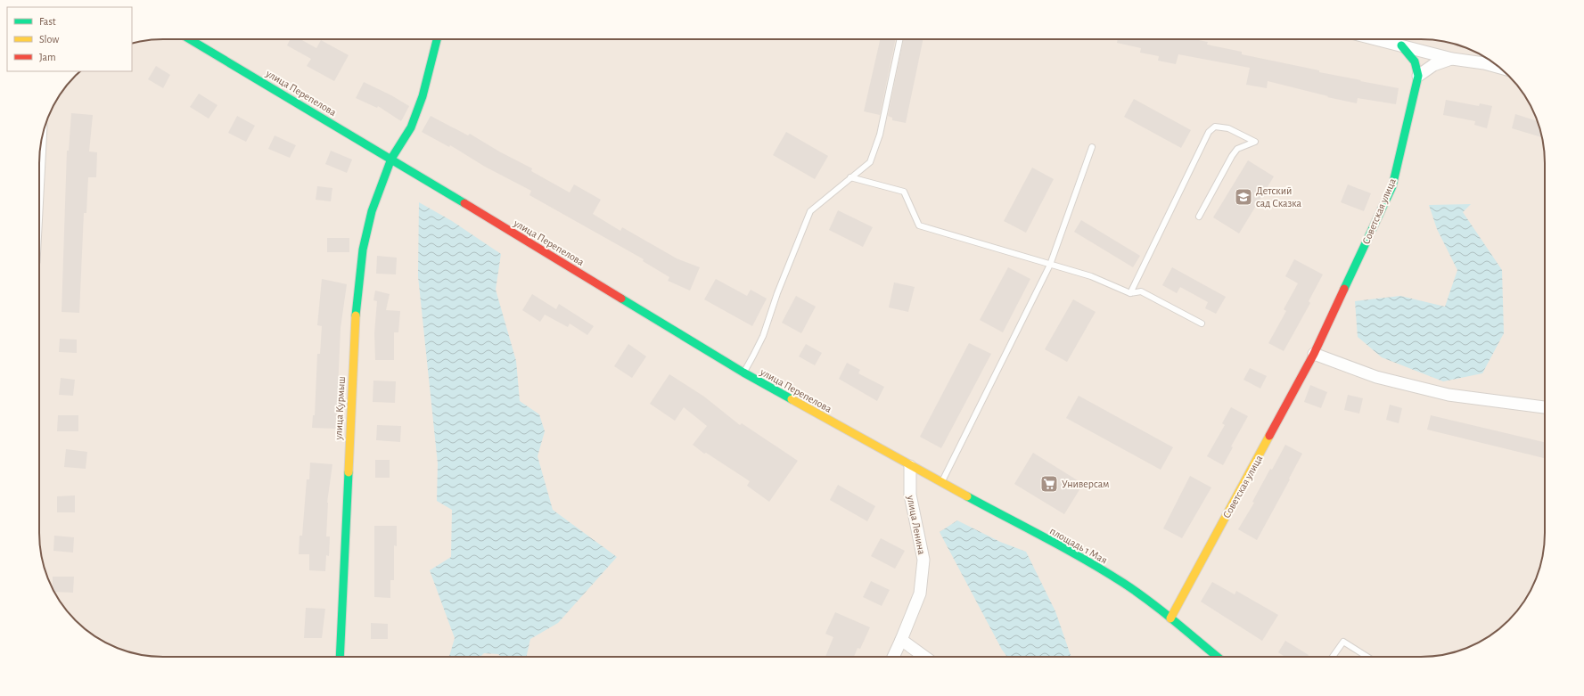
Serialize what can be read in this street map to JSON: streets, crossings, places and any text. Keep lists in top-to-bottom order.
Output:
{
  "streets": {
    "street": [
      "улица Перепелова",
      "Советская улица",
      "улица Курмыш",
      "улица Ленина",
      "площадь 1 Мая"
    ]
  },
  "crossings": [
    ["улица Перепелова", "улица Курмыш"],
    ["улица Перепелова", "улица Ленина"],
    ["улица Перепелова", "площадь 1 Мая"],
    ["Советская улица", "площадь 1 Мая"],
    ["улица Ленина", "площадь 1 Мая"]
  ],
  "places": {
    "school or university": ["Детский сад Сказка"],
    "supermarket": ["Универсам"]
  },
  "legend": ["Fast", "Slow", "Jam"]
}
